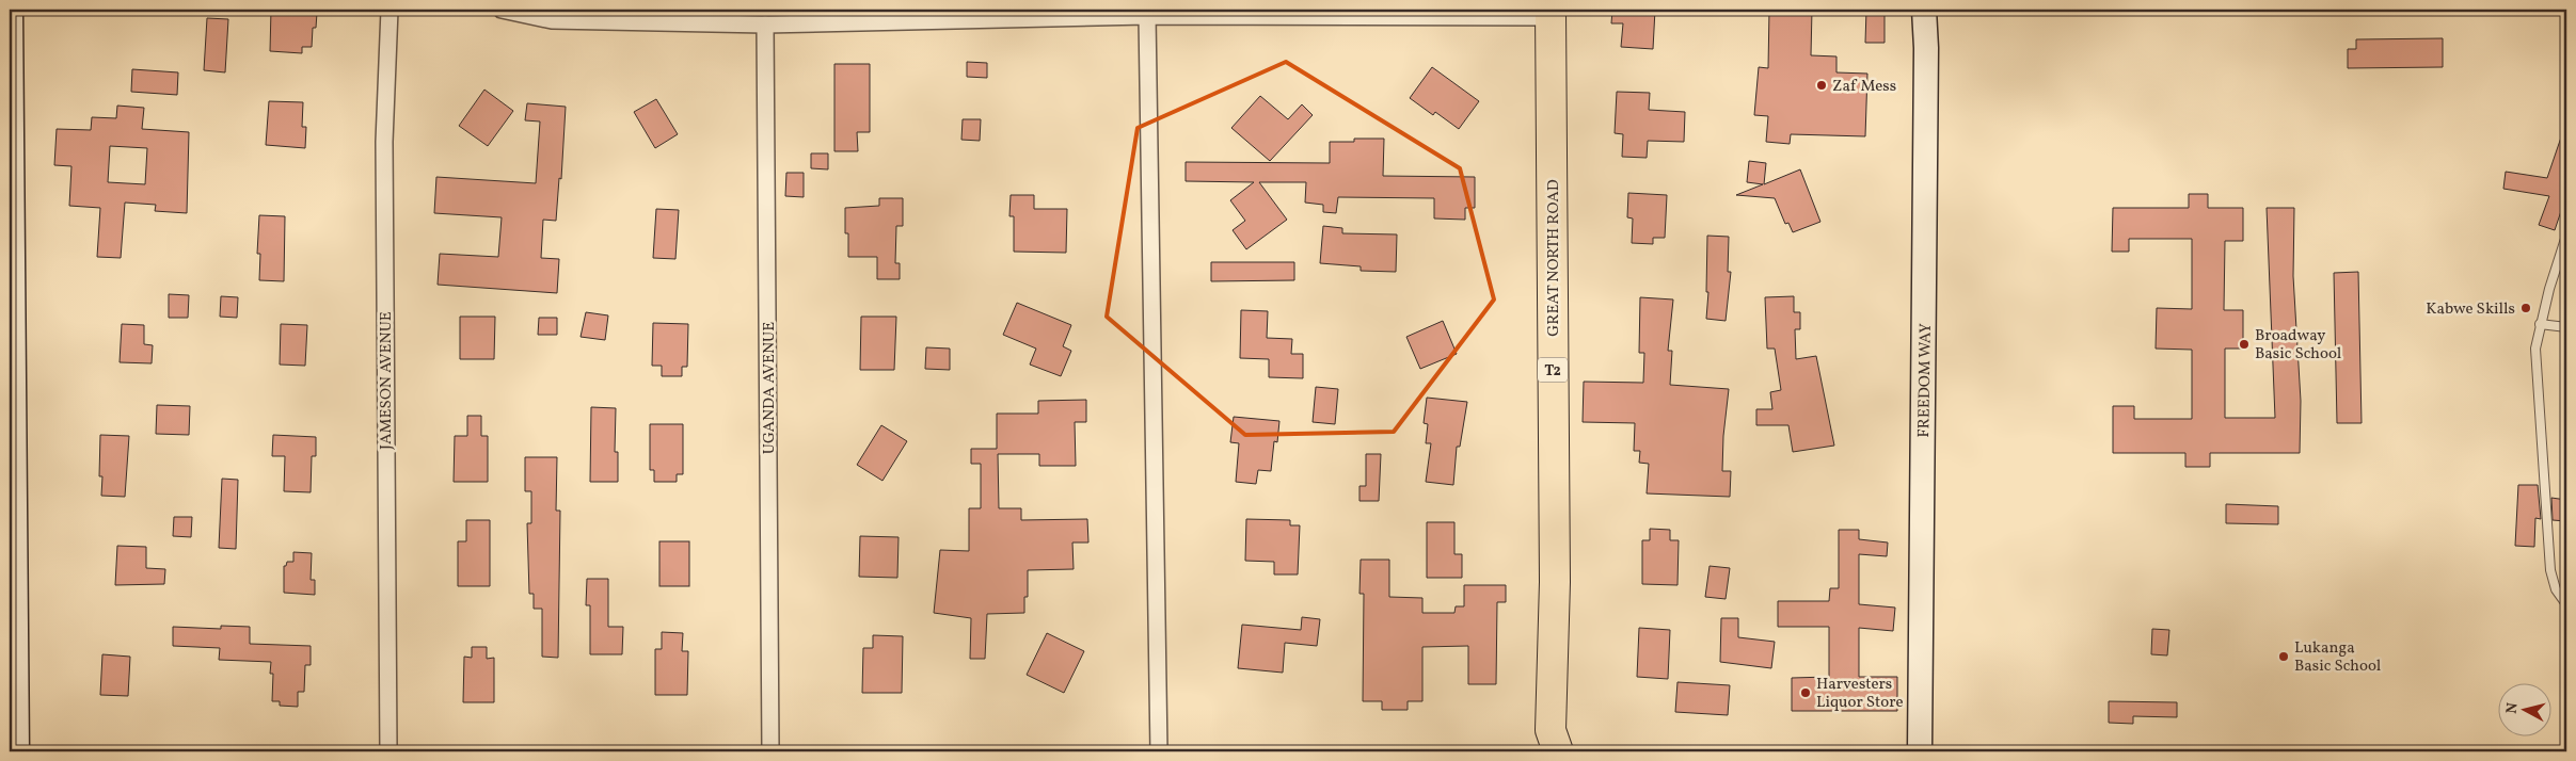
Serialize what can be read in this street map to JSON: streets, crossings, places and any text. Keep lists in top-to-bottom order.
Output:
{
  "streets": {
    "highway": ["GREAT NORTH ROAD", "T2"],
    "main road": ["FREEDOM WAY"],
    "street": ["JAMESON AVENUE", "UGANDA AVENUE"]
  },
  "places": [
    "Zaf Mess",
    "Kabwe Skills",
    "Broadway Basic School",
    "Lukanga Basic School",
    "Harvesters Liquor Store"
  ],
  "north": "left"
}
